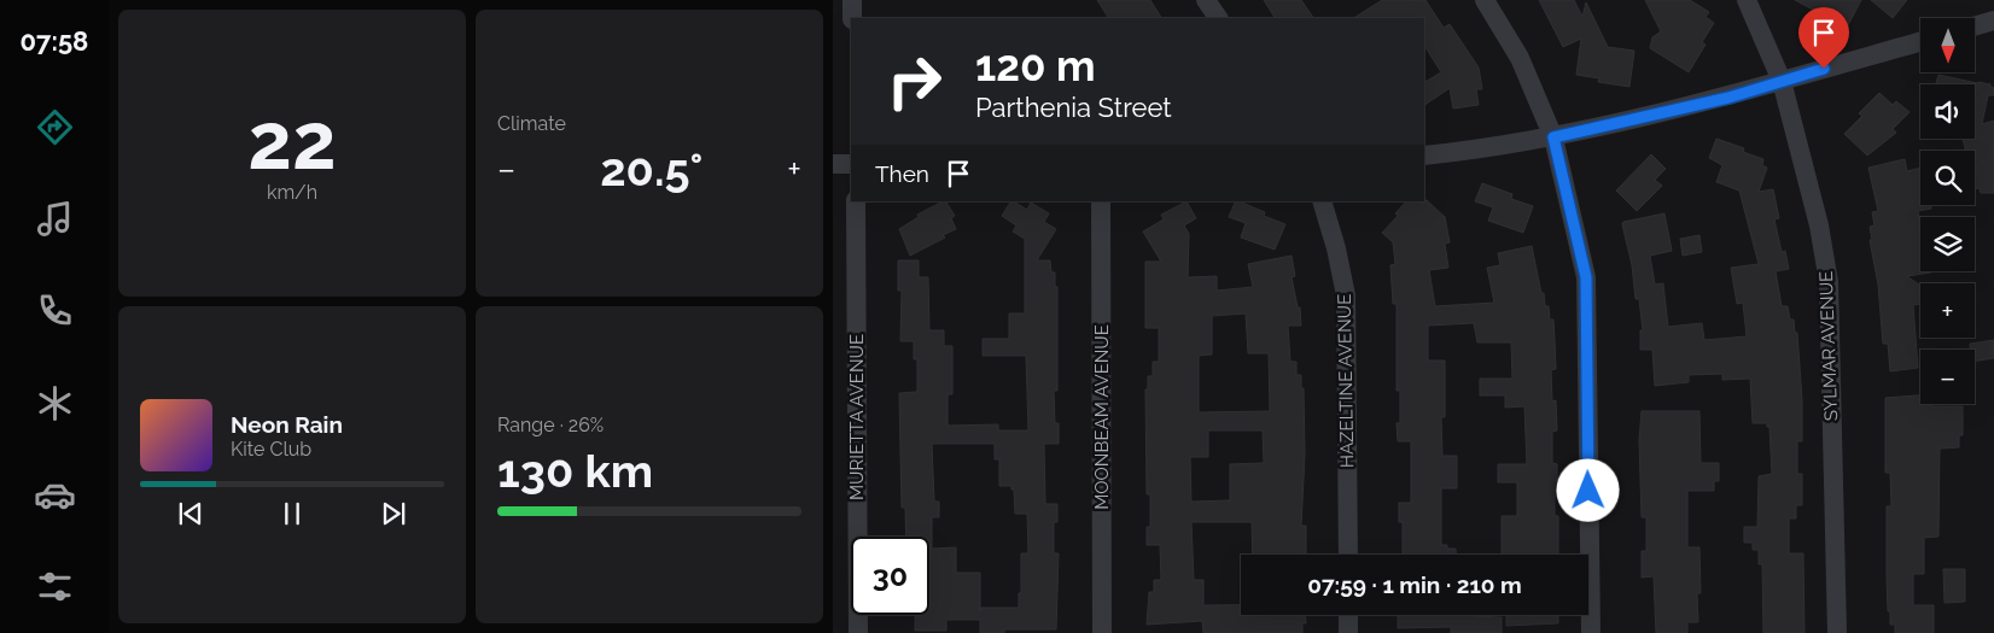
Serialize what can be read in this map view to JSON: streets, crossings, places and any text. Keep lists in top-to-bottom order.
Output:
{
  "streets": {
    "street": [
      "SYLMAR AVENUE",
      "HAZELTINE AVENUE",
      "MURIETTA AVENUE",
      "MOONBEAM AVENUE"
    ]
  },
  "north": "bottom",
  "page": {
    "tabs": "07:58",
    "tile": [
      ["22", "km/h"],
      "Climate",
      ["Range · 26%", "130 km"]
    ],
    "map_buttons": ["+", "−"],
    "turn": ["120 m", "Parthenia Street"],
    "heat": ["−", "20.5°", "+"],
    "then": "Then",
    "song": ["Neon Rain", "Kite Club"],
    "limit": "30",
    "trip": "07:59 · 1 min · 210 m"
  }
}
